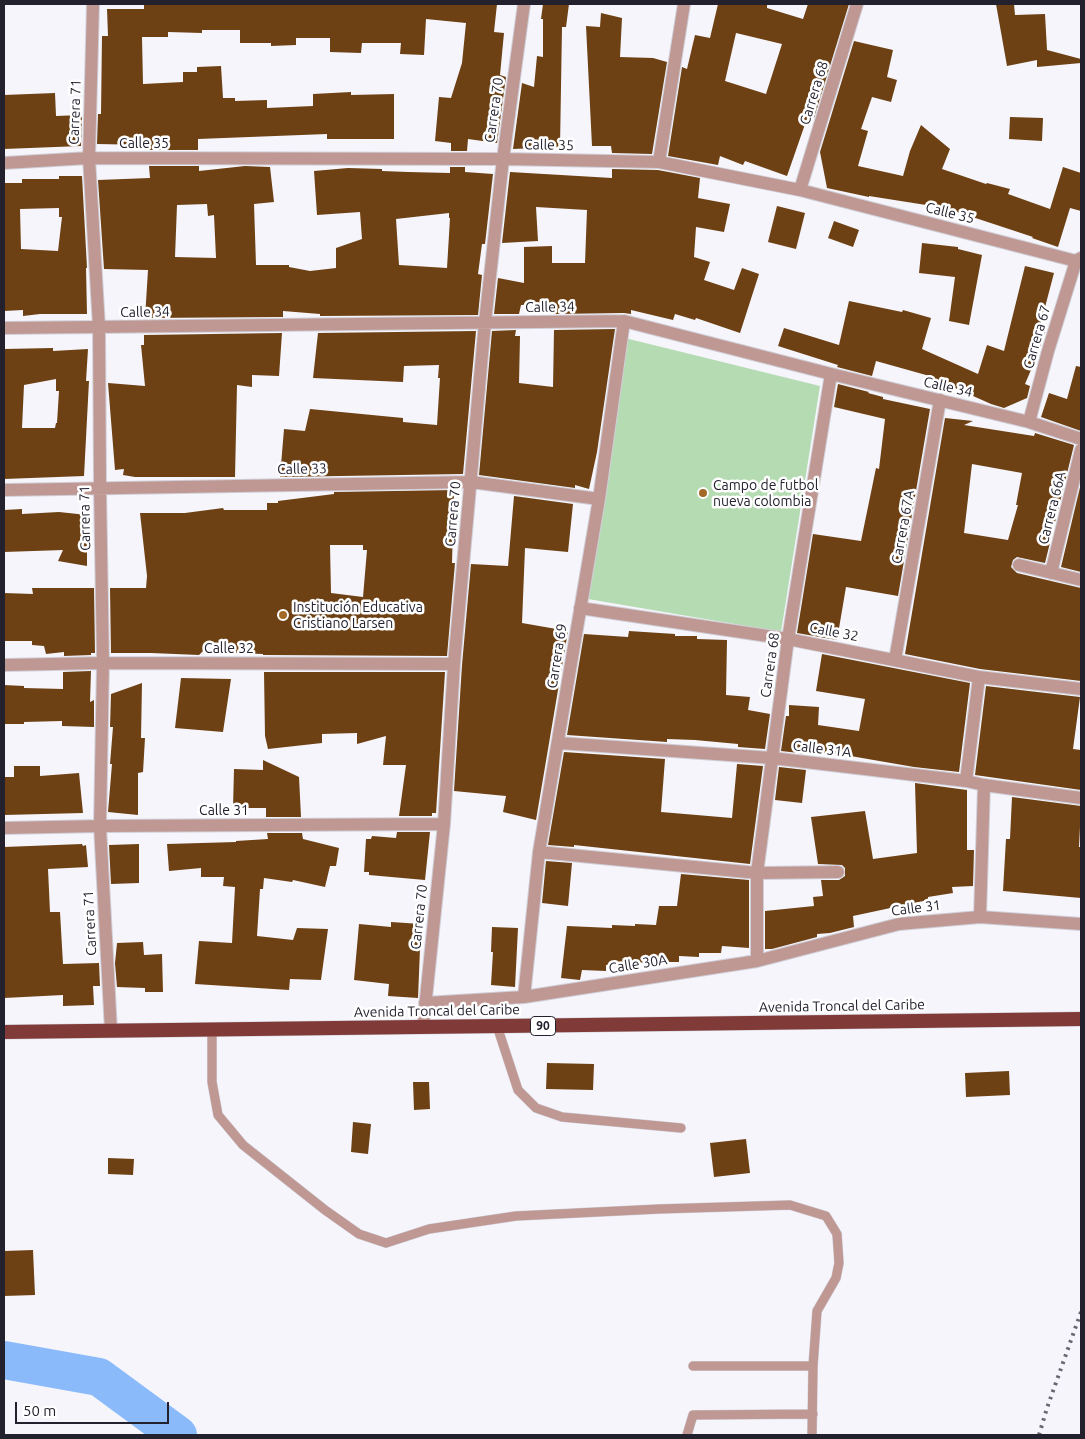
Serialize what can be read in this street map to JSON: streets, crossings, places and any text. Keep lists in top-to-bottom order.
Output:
{
  "streets": {
    "highway": ["Avenida Troncal del Caribe", "90"],
    "street": [
      "Carrera 68",
      "Carrera 70",
      "Carrera 71",
      "Calle 35",
      "Calle 34",
      "Carrera 67",
      "Calle 33",
      "Carrera 66A",
      "Carrera 67A",
      "Calle 32",
      "Carrera 69",
      "Calle 31A",
      "Calle 31",
      "Calle 30A"
    ]
  },
  "crossings": [
    ["Carrera 68", "Calle 35"],
    ["Carrera 68", "Calle 34"],
    ["Carrera 68", "Calle 32"],
    ["Carrera 68", "Calle 31A"],
    ["Carrera 68", "Calle 31"],
    ["Carrera 68", "Calle 30A"],
    ["Carrera 70", "Calle 35"],
    ["Carrera 70", "Calle 34"],
    ["Carrera 70", "Calle 33"],
    ["Carrera 70", "Calle 32"],
    ["Carrera 70", "Calle 31"],
    ["Carrera 70", "Calle 30A"],
    ["Carrera 70", "Avenida Troncal del Caribe"],
    ["Carrera 71", "Calle 35"],
    ["Carrera 71", "Calle 34"],
    ["Carrera 71", "Calle 33"],
    ["Carrera 71", "Calle 32"],
    ["Carrera 71", "Calle 31"],
    ["Carrera 71", "Avenida Troncal del Caribe"],
    ["Calle 35", "Carrera 67"],
    ["Calle 34", "Carrera 67"],
    ["Calle 34", "Carrera 67A"],
    ["Calle 34", "Carrera 69"],
    ["Calle 33", "Carrera 69"],
    ["Carrera 67A", "Calle 32"],
    ["Calle 32", "Carrera 69"],
    ["Carrera 69", "Calle 31A"],
    ["Carrera 69", "Calle 30A"],
    ["Calle 31", "Calle 30A"]
  ],
  "places": ["Campo de futbol nueva colombia", "Institución Educativa Cristiano Larsen"],
  "scale_bar": "50 m"
}
